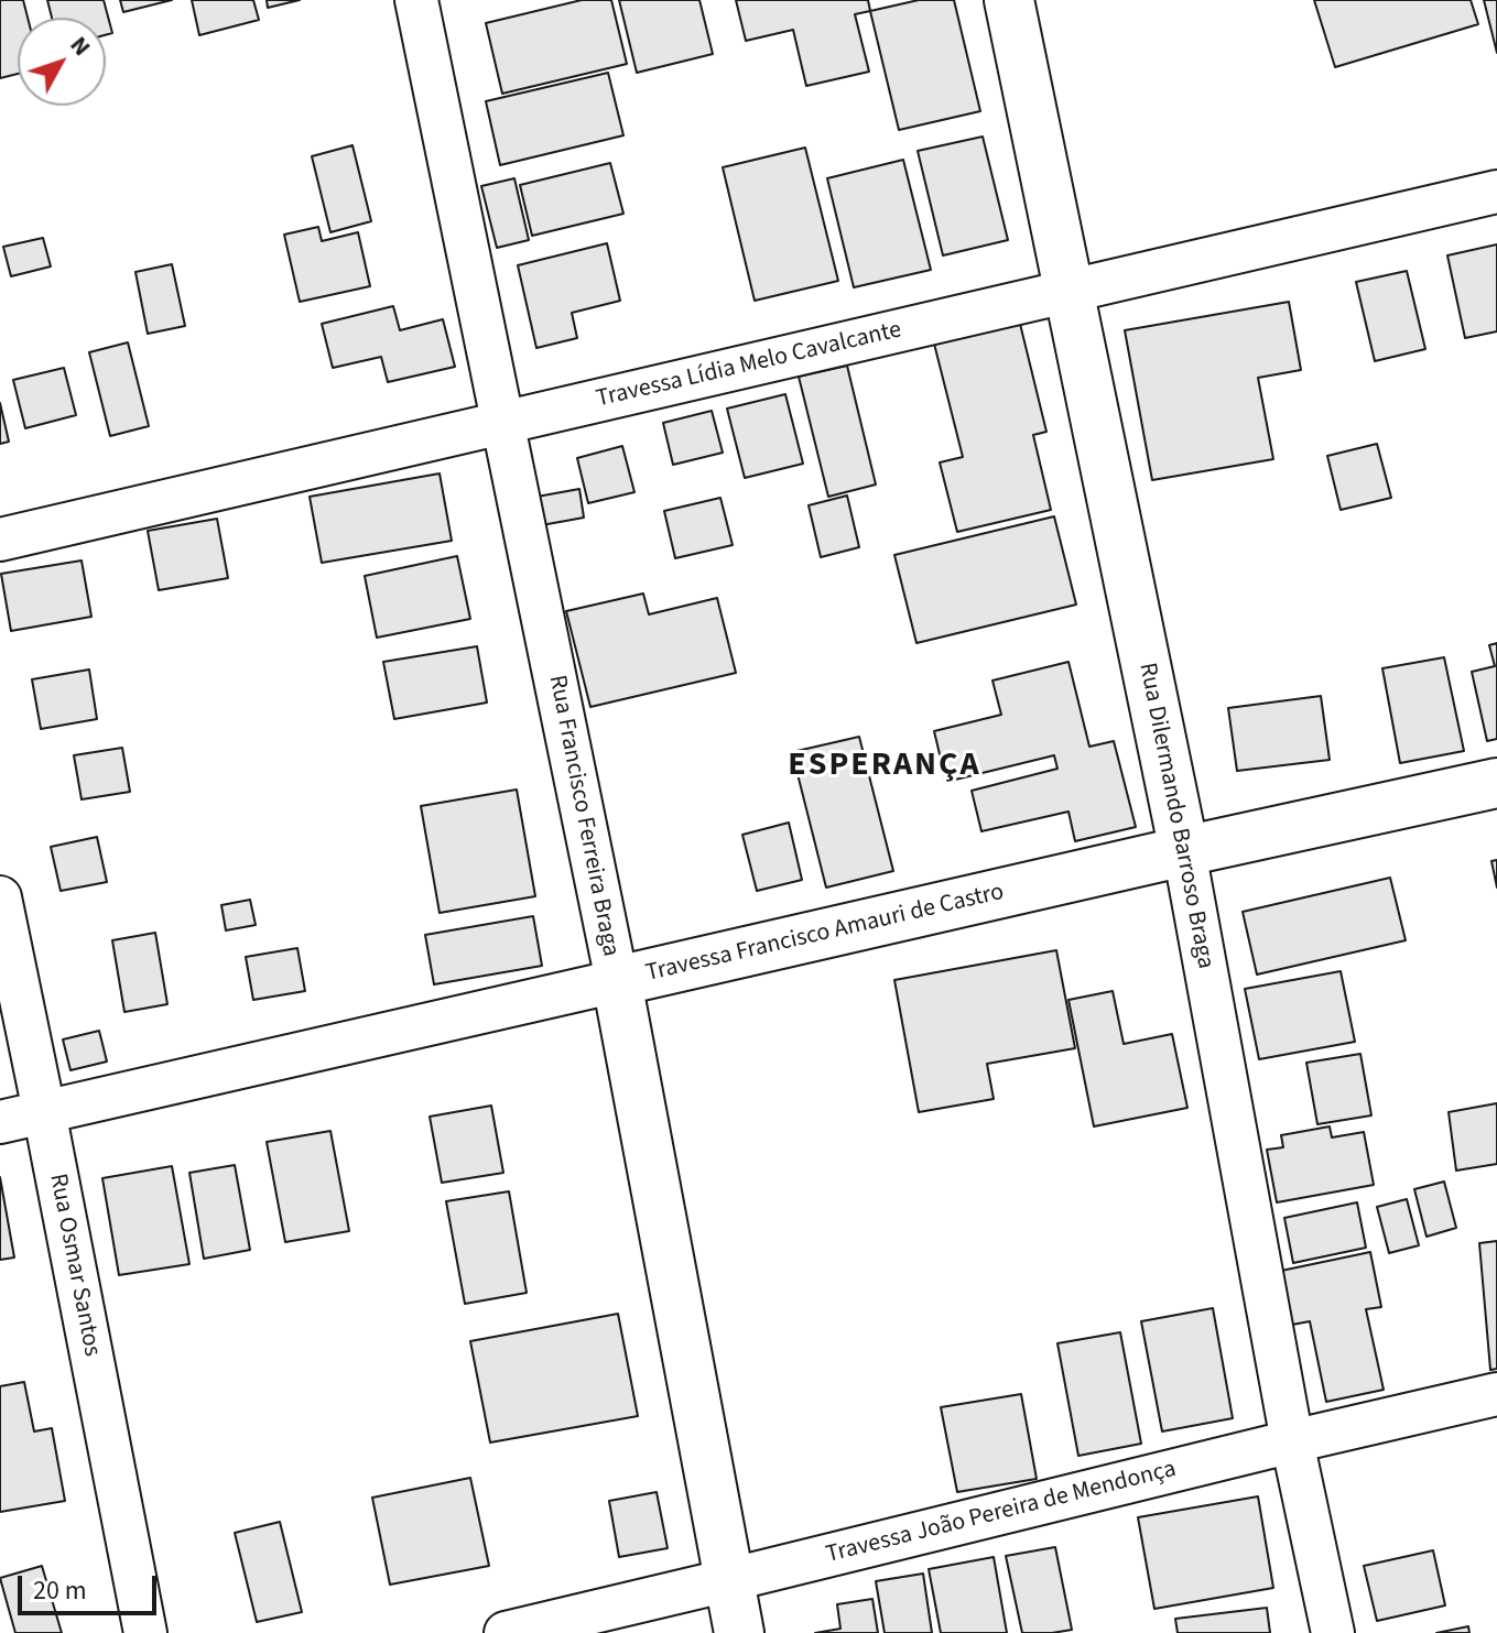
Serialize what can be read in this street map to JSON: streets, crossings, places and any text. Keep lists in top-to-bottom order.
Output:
{
  "streets": {
    "street": [
      "Travessa Lídia Melo Cavalcante",
      "Rua Francisco Ferreira Braga",
      "Rua Dilermando Barroso Braga",
      "Travessa Francisco Amauri de Castro",
      "Rua Osmar Santos",
      "Travessa João Pereira de Mendonça"
    ]
  },
  "crossings": [
    ["Travessa Lídia Melo Cavalcante", "Rua Francisco Ferreira Braga"],
    ["Travessa Lídia Melo Cavalcante", "Rua Dilermando Barroso Braga"],
    ["Rua Francisco Ferreira Braga", "Travessa Francisco Amauri de Castro"],
    ["Rua Francisco Ferreira Braga", "Travessa João Pereira de Mendonça"],
    ["Rua Dilermando Barroso Braga", "Travessa Francisco Amauri de Castro"],
    ["Rua Dilermando Barroso Braga", "Travessa João Pereira de Mendonça"],
    ["Travessa Francisco Amauri de Castro", "Rua Osmar Santos"]
  ],
  "districts": ["ESPERANÇA"],
  "scale_bar": "20 m",
  "north": "top right"
}
